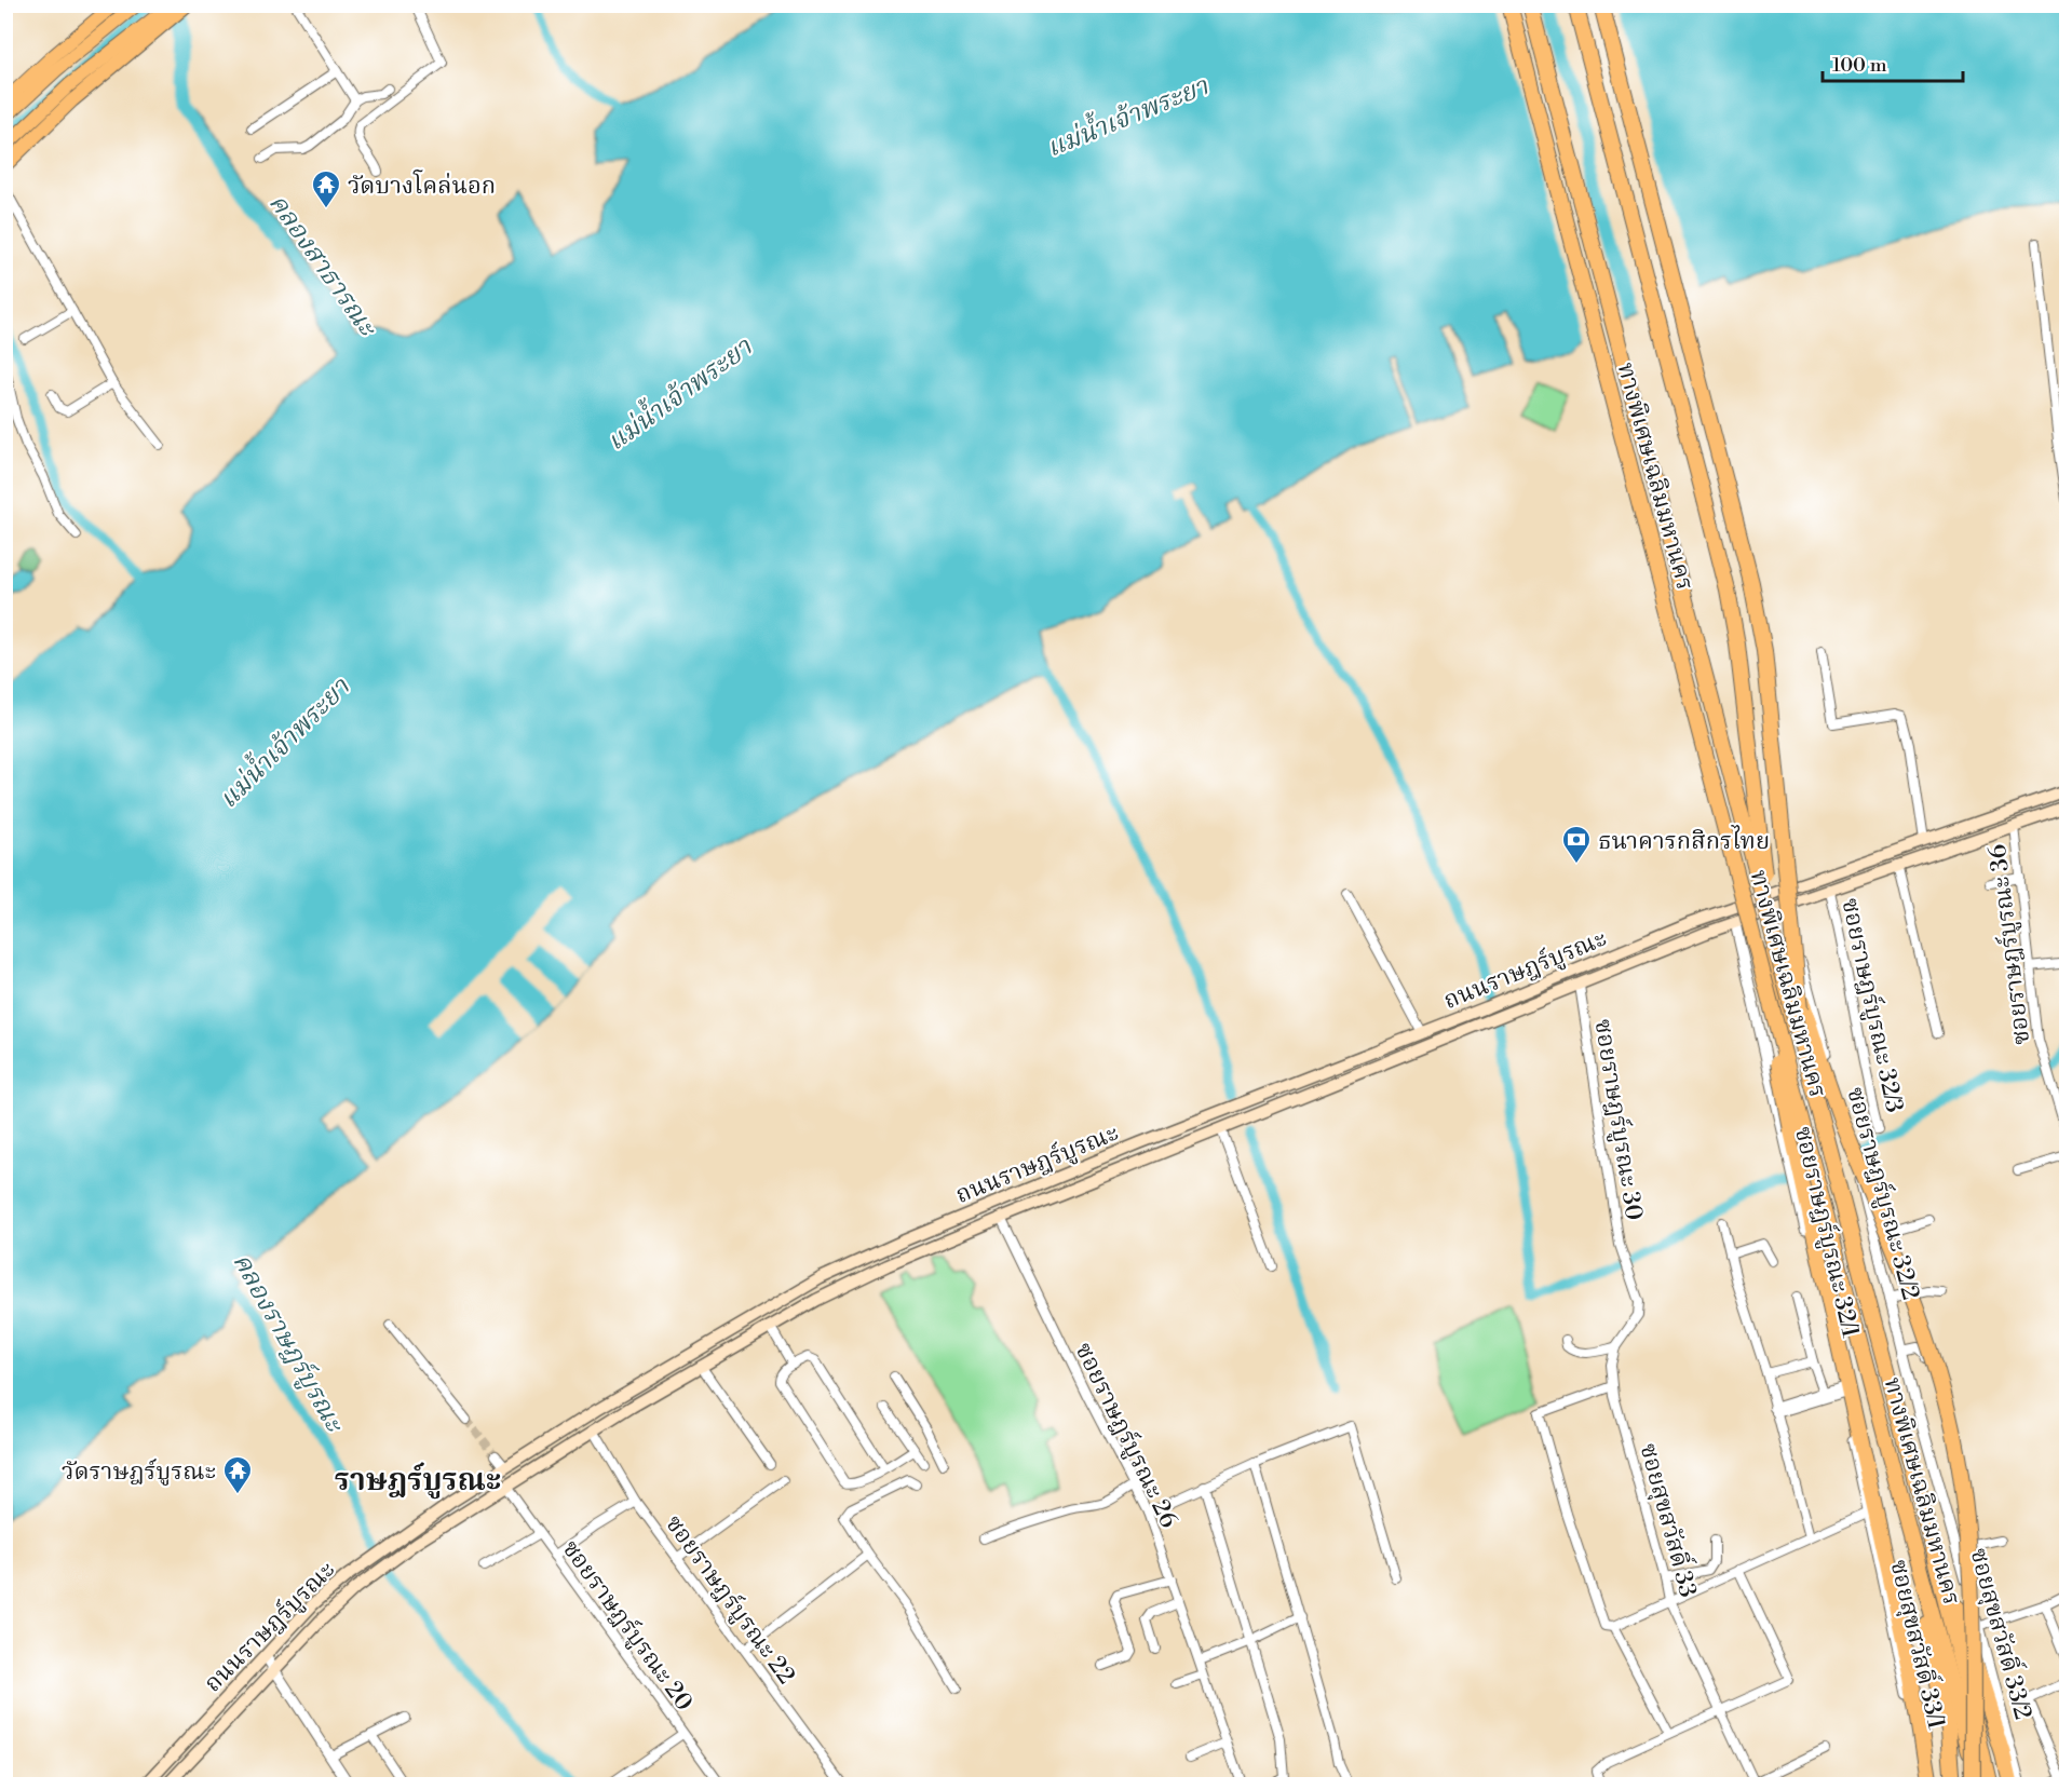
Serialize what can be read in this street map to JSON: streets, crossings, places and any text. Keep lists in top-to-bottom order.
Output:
{
  "streets": {
    "highway": ["ทางพิเศษเฉลิมมหานคร"],
    "main road": ["ถนนราษฎร์บูรณะ"],
    "street": [
      "ซอยราษฎร์บูรณะ 36",
      "ซอยราษฎร์บูรณะ 32/3",
      "ซอยราษฎร์บูรณะ 30",
      "ซอยราษฎร์บูรณะ 32/2",
      "ซอยราษฎร์บูรณะ 32/1",
      "ซอยราษฎร์บูรณะ 26",
      "ซอยสุขสวัสดิ์ 33",
      "ซอยราษฎร์บูรณะ 22",
      "ซอยราษฎร์บูรณะ 20",
      "ซอยสุขสวัสดิ์ 33/2",
      "ซอยสุขสวัสดิ์ 33/1"
    ]
  },
  "crossings": [
    ["ซอยราษฎร์บูรณะ 36", "ถนนราษฎร์บูรณะ"],
    ["ถนนราษฎร์บูรณะ", "ซอยราษฎร์บูรณะ 32/3"],
    ["ถนนราษฎร์บูรณะ", "ซอยราษฎร์บูรณะ 30"],
    ["ถนนราษฎร์บูรณะ", "ซอยราษฎร์บูรณะ 32/2"],
    ["ถนนราษฎร์บูรณะ", "ซอยราษฎร์บูรณะ 32/1"],
    ["ถนนราษฎร์บูรณะ", "ซอยราษฎร์บูรณะ 26"],
    ["ถนนราษฎร์บูรณะ", "ซอยราษฎร์บูรณะ 22"],
    ["ถนนราษฎร์บูรณะ", "ซอยราษฎร์บูรณะ 20"],
    ["ซอยราษฎร์บูรณะ 30", "ซอยสุขสวัสดิ์ 33"],
    ["ซอยราษฎร์บูรณะ 32/2", "ซอยสุขสวัสดิ์ 33/2"],
    ["ซอยราษฎร์บูรณะ 32/1", "ซอยสุขสวัสดิ์ 33/1"]
  ],
  "districts": ["ราษฎร์บูรณะ"],
  "water": ["แม่น้ำเจ้าพระยา", "คลองสาธารณะ", "คลองราษฎร์บูรณะ"],
  "places": {
    "temple": ["วัดบางโคล่นอก", "วัดราษฎร์บูรณะ"],
    "bank": ["ธนาคารกสิกรไทย"]
  },
  "scale_bar": "100 m"
}
